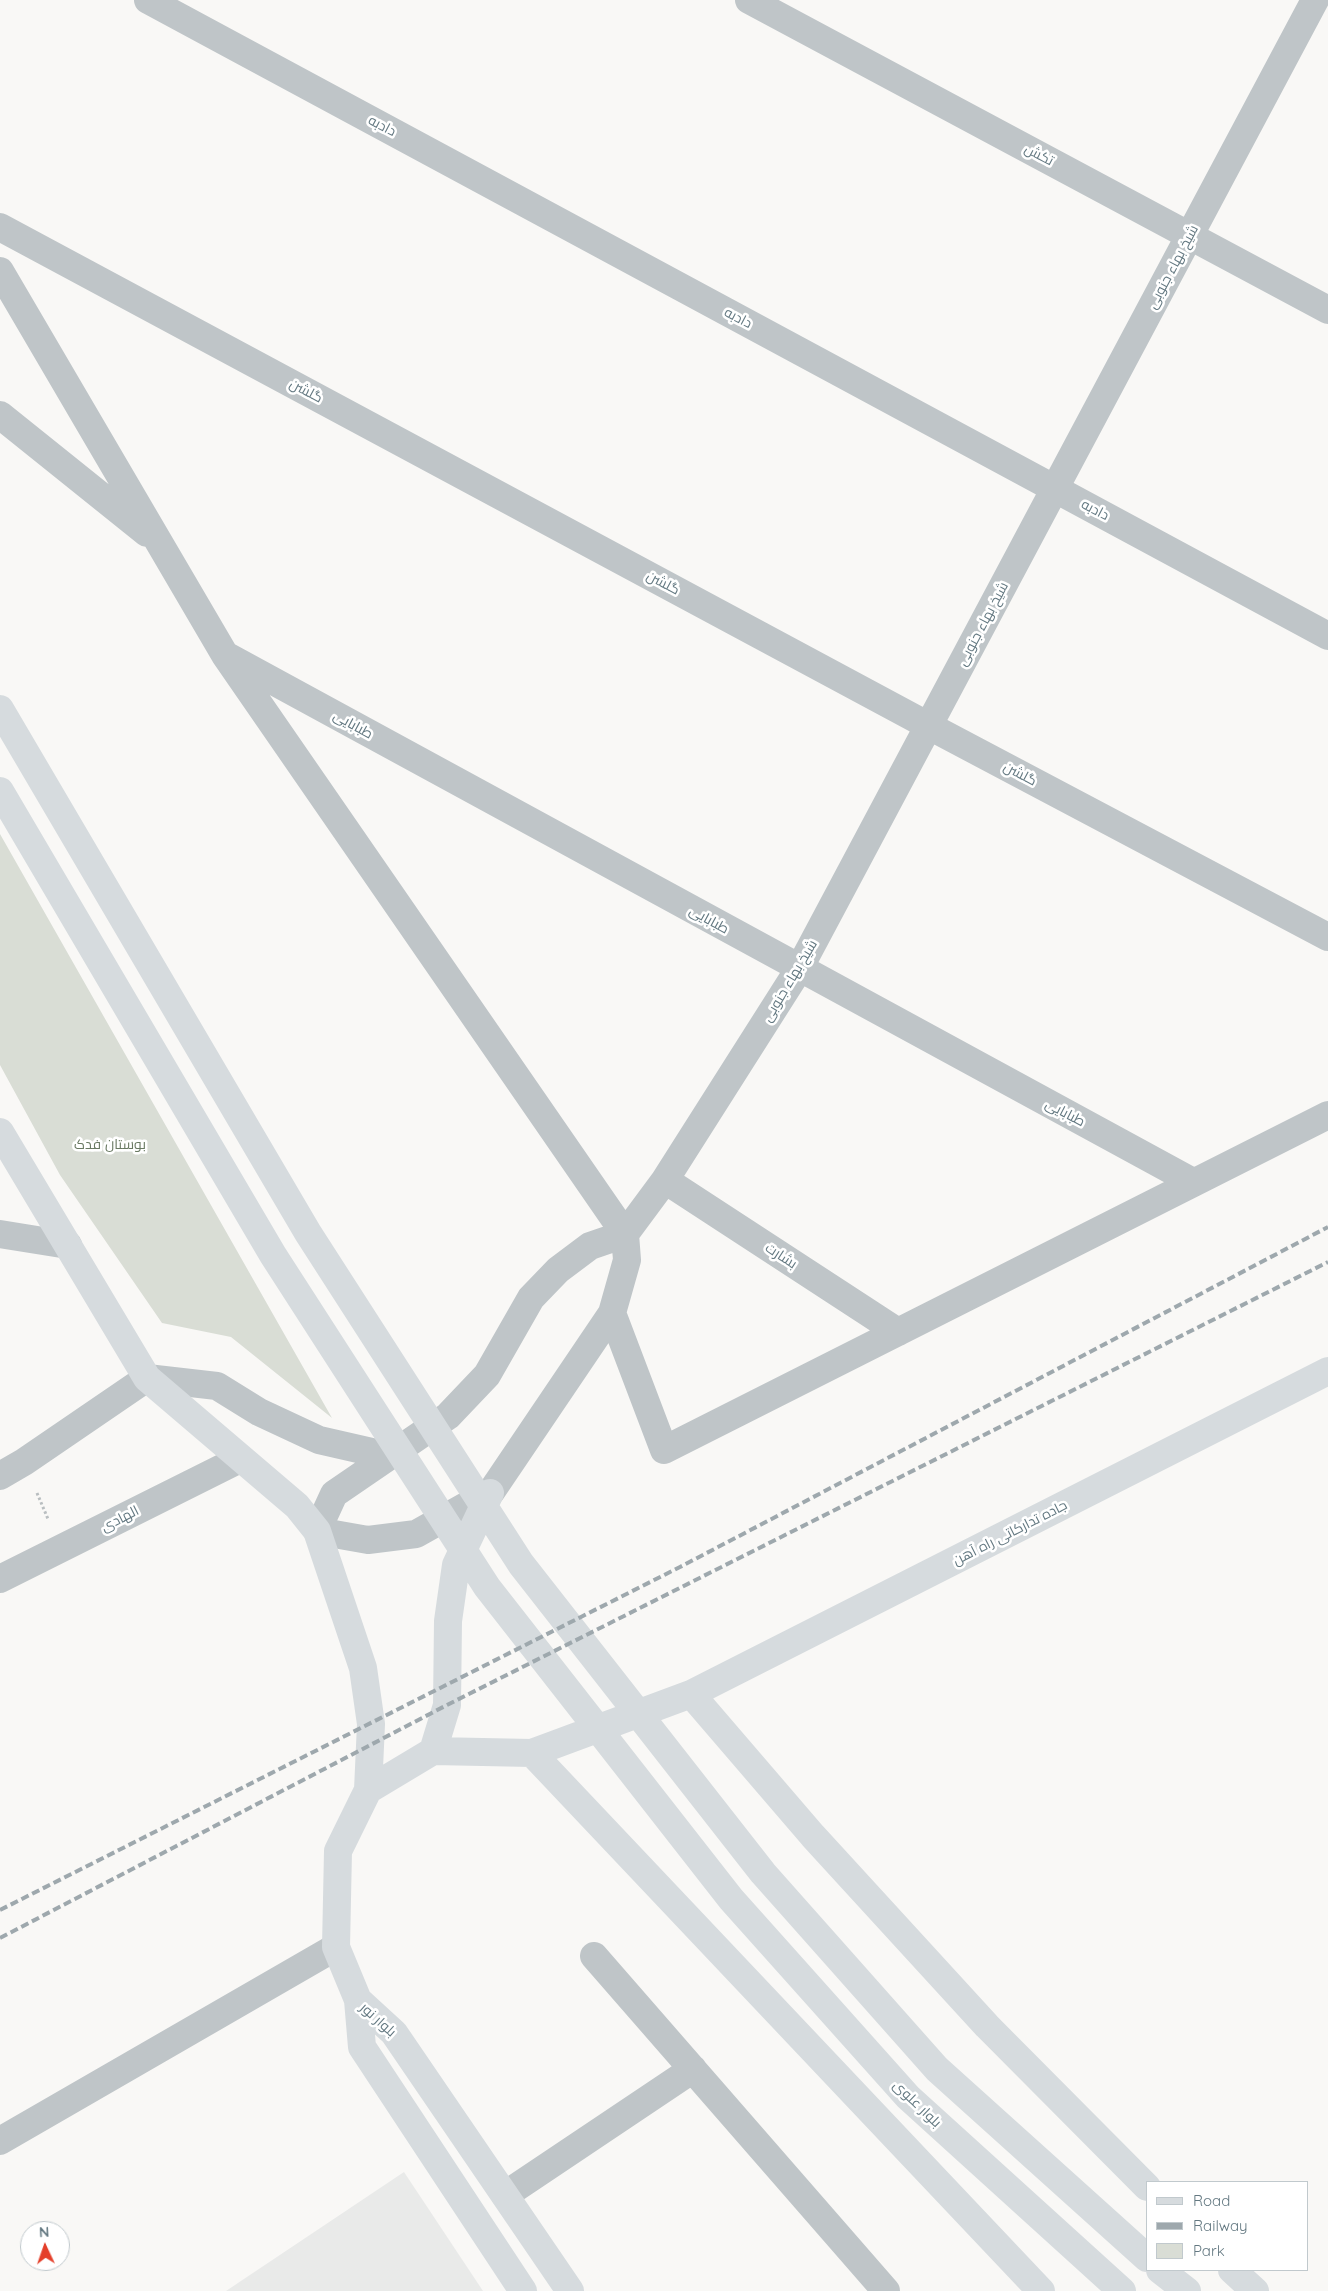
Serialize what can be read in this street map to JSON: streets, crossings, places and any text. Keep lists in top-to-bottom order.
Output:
{
  "streets": {
    "main road": ["جاده تدارکاتی راه آهن", "بلوار نور", "بلوار علوی"],
    "street": [
      "دادبه",
      "تکش",
      "شیخ بهاء جنوبی",
      "گلشن",
      "طبابایی",
      "بشارت",
      "الهادی"
    ]
  },
  "crossings": [
    ["دادبه", "شیخ بهاء جنوبی"],
    ["تکش", "شیخ بهاء جنوبی"],
    ["شیخ بهاء جنوبی", "گلشن"],
    ["شیخ بهاء جنوبی", "طبابایی"],
    ["شیخ بهاء جنوبی", "بشارت"]
  ],
  "parks": ["بوستان فدک"],
  "legend": ["Road", "Railway", "Park"],
  "north": "top"
}
